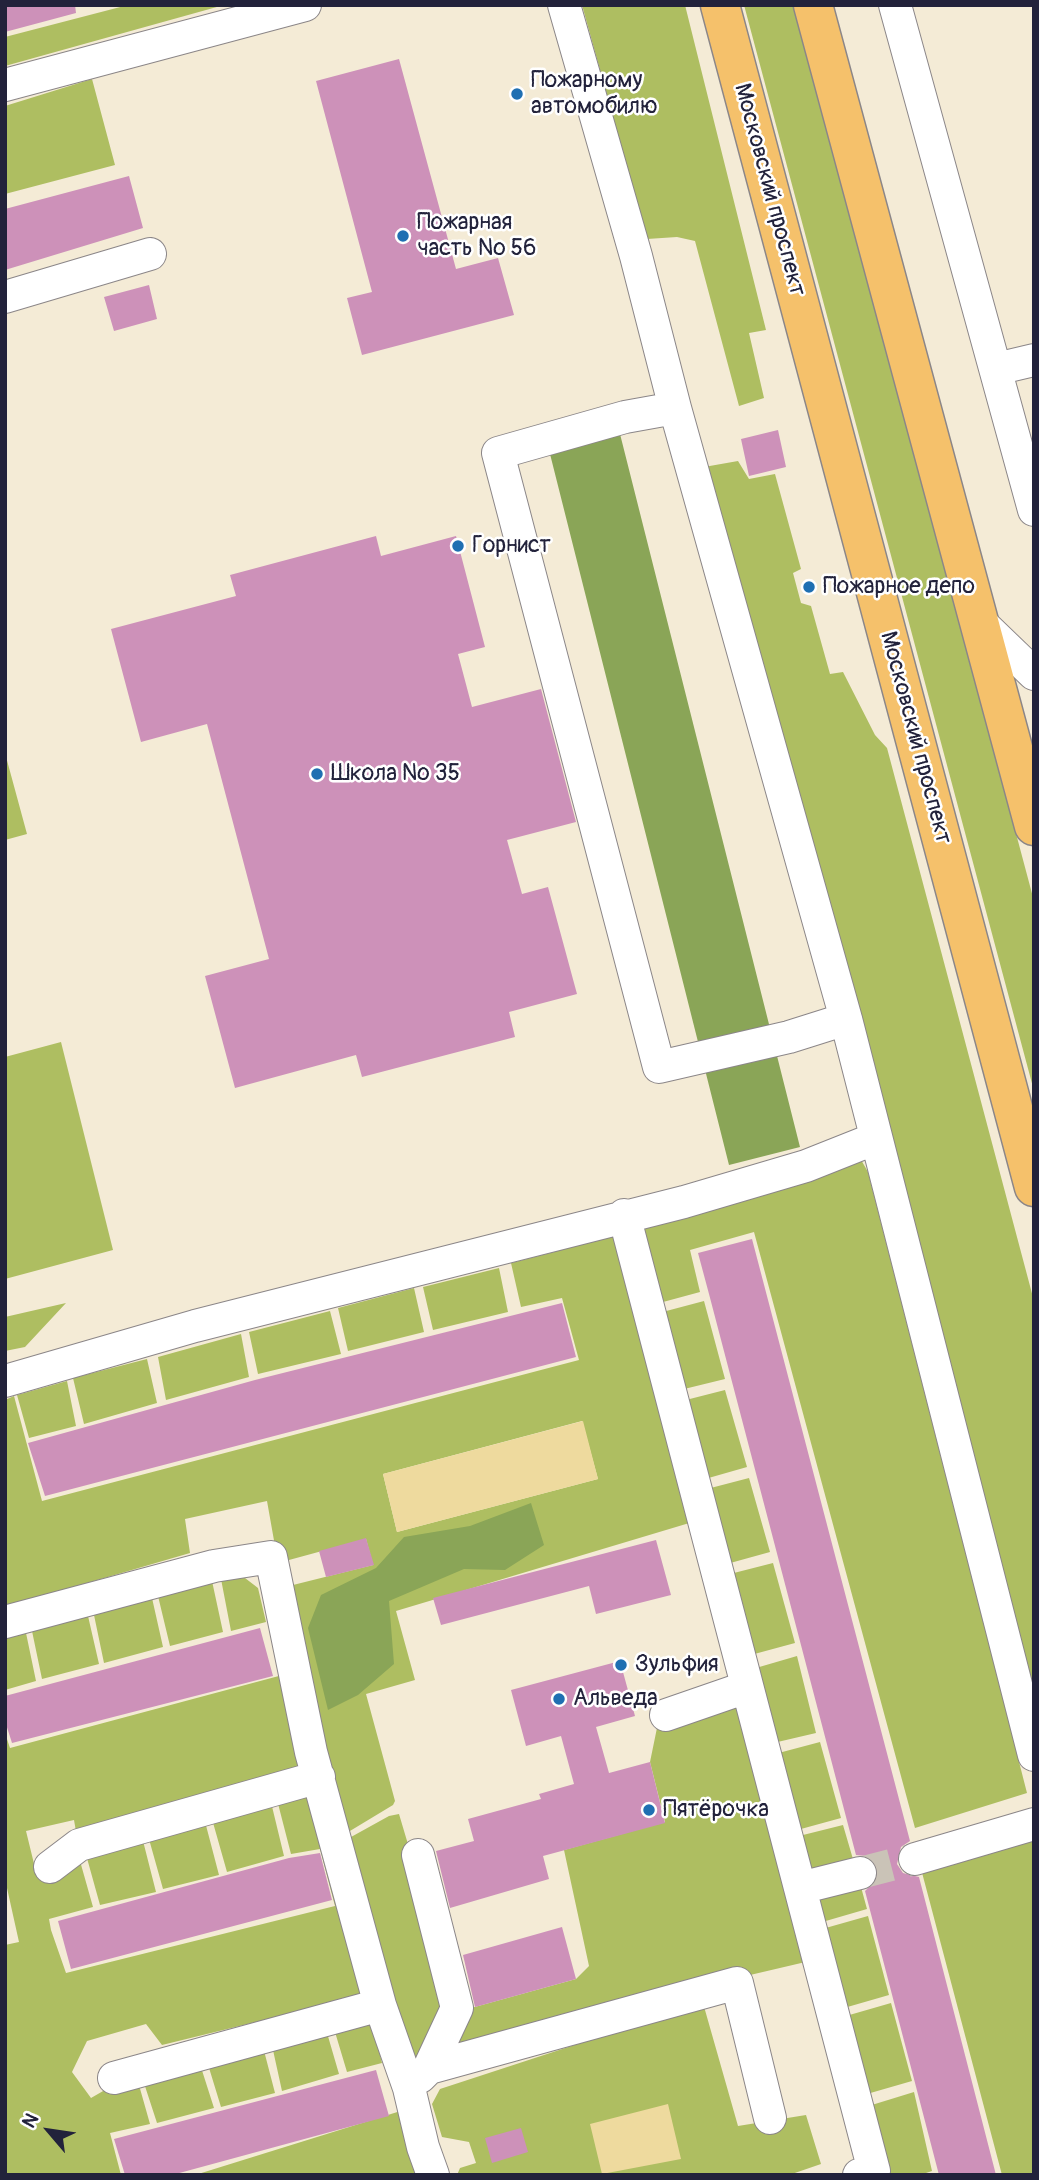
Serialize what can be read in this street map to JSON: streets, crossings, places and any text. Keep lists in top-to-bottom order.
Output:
{
  "streets": {
    "main road": ["Московский проспект"]
  },
  "places": [
    "Пожарному автомобилю",
    "Пожарная часть № 56",
    "Горнист",
    "Пожарное депо",
    "Школа № 35",
    "Зульфия",
    "Альведа",
    "Пятёрочка"
  ],
  "north": "top left"
}
